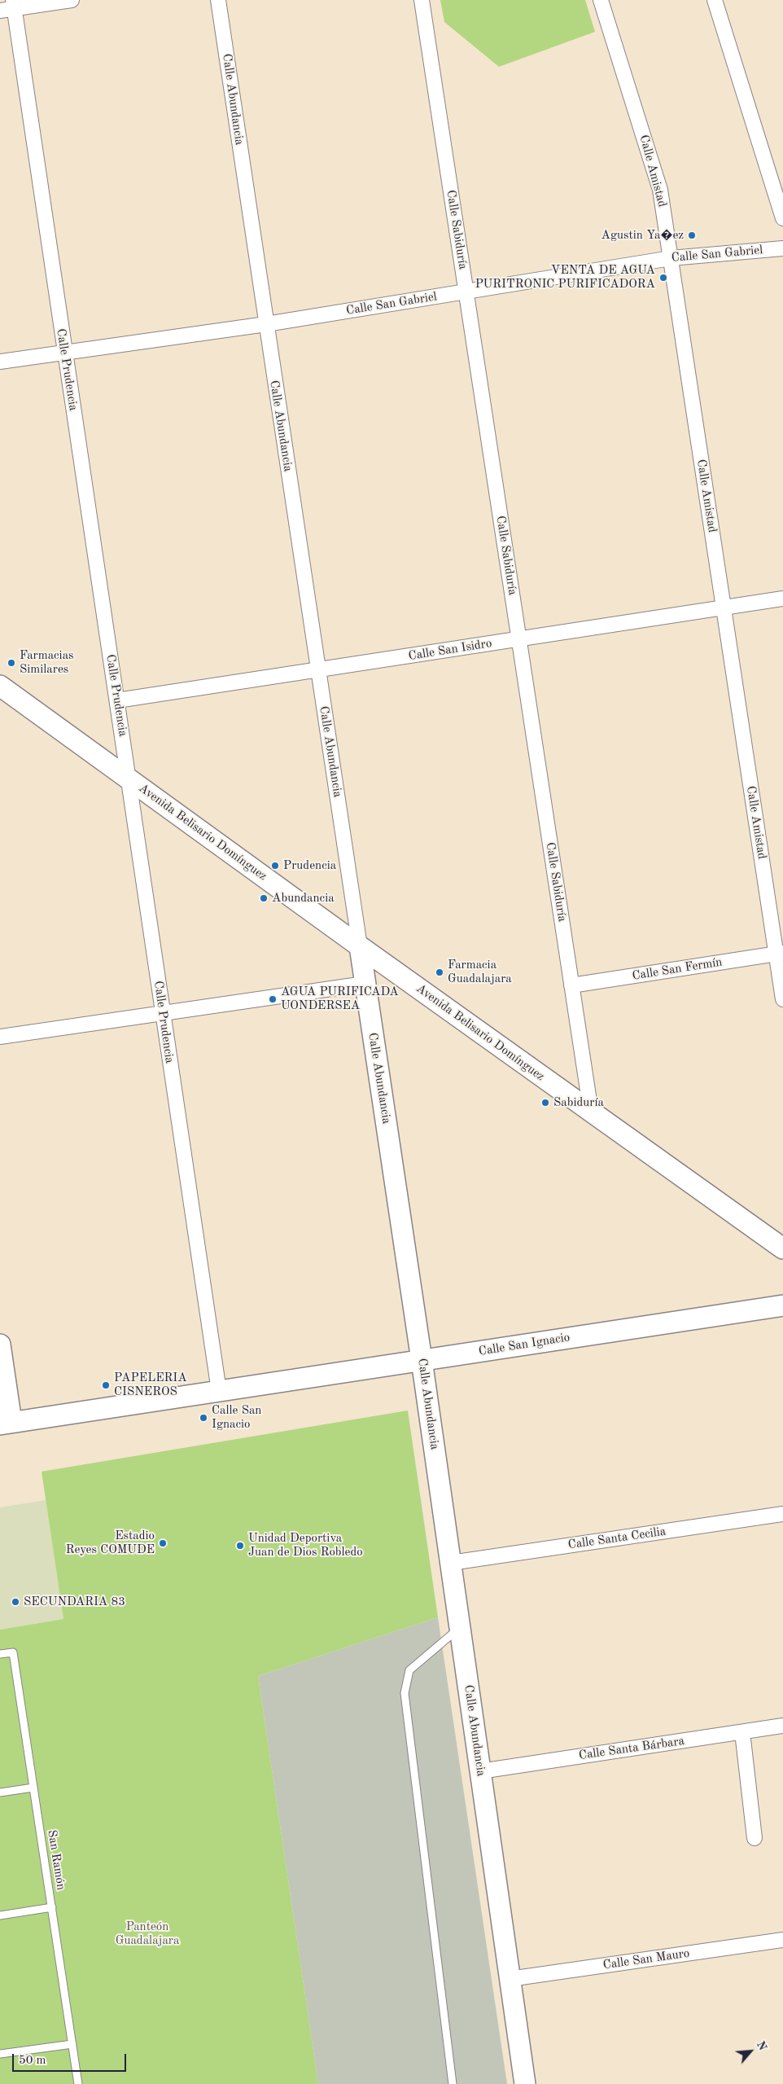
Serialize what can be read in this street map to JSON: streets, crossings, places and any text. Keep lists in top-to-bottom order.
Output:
{
  "streets": {
    "street": [
      "Calle Abundancia",
      "Calle Amistad",
      "Calle Sabiduría",
      "Calle San Gabriel",
      "Calle Prudencia",
      "Calle San Isidro",
      "Avenida Belisario Domínguez",
      "Calle San Fermín",
      "Calle San Ignacio",
      "Calle Santa Cecilia",
      "Calle Santa Bárbara",
      "Calle San Mauro"
    ],
    "lane": ["San Ramón"]
  },
  "crossings": [
    ["Calle Abundancia", "Calle San Gabriel"],
    ["Calle Abundancia", "Calle San Isidro"],
    ["Calle Abundancia", "Avenida Belisario Domínguez"],
    ["Calle Abundancia", "Calle San Ignacio"],
    ["Calle Abundancia", "Calle Santa Cecilia"],
    ["Calle Abundancia", "Calle Santa Bárbara"],
    ["Calle Abundancia", "Calle San Mauro"],
    ["Calle Amistad", "Calle San Gabriel"],
    ["Calle Amistad", "Calle San Isidro"],
    ["Calle Amistad", "Calle San Fermín"],
    ["Calle Sabiduría", "Calle San Gabriel"],
    ["Calle Sabiduría", "Calle San Isidro"],
    ["Calle Sabiduría", "Avenida Belisario Domínguez"],
    ["Calle Sabiduría", "Calle San Fermín"],
    ["Calle San Gabriel", "Calle Prudencia"],
    ["Calle Prudencia", "Calle San Isidro"],
    ["Calle Prudencia", "Avenida Belisario Domínguez"],
    ["Calle Prudencia", "Calle San Ignacio"]
  ],
  "parks": ["Panteón Guadalajara"],
  "places": [
    "Agustin Ya�ez",
    "VENTA DE AGUA PURITRONIC PURIFICADORA",
    "Farmacias Similares",
    "Prudencia",
    "Abundancia",
    "Farmacia Guadalajara",
    "AGUA PURIFICADA UONDERSEA",
    "Sabiduría",
    "PAPELERIA CISNEROS",
    "Calle San Ignacio",
    "Estadio Reyes COMUDE",
    "Unidad Deportiva Juan de Dios Robledo",
    "SECUNDARIA 83"
  ],
  "scale_bar": "50 m",
  "north": "top right"
}
